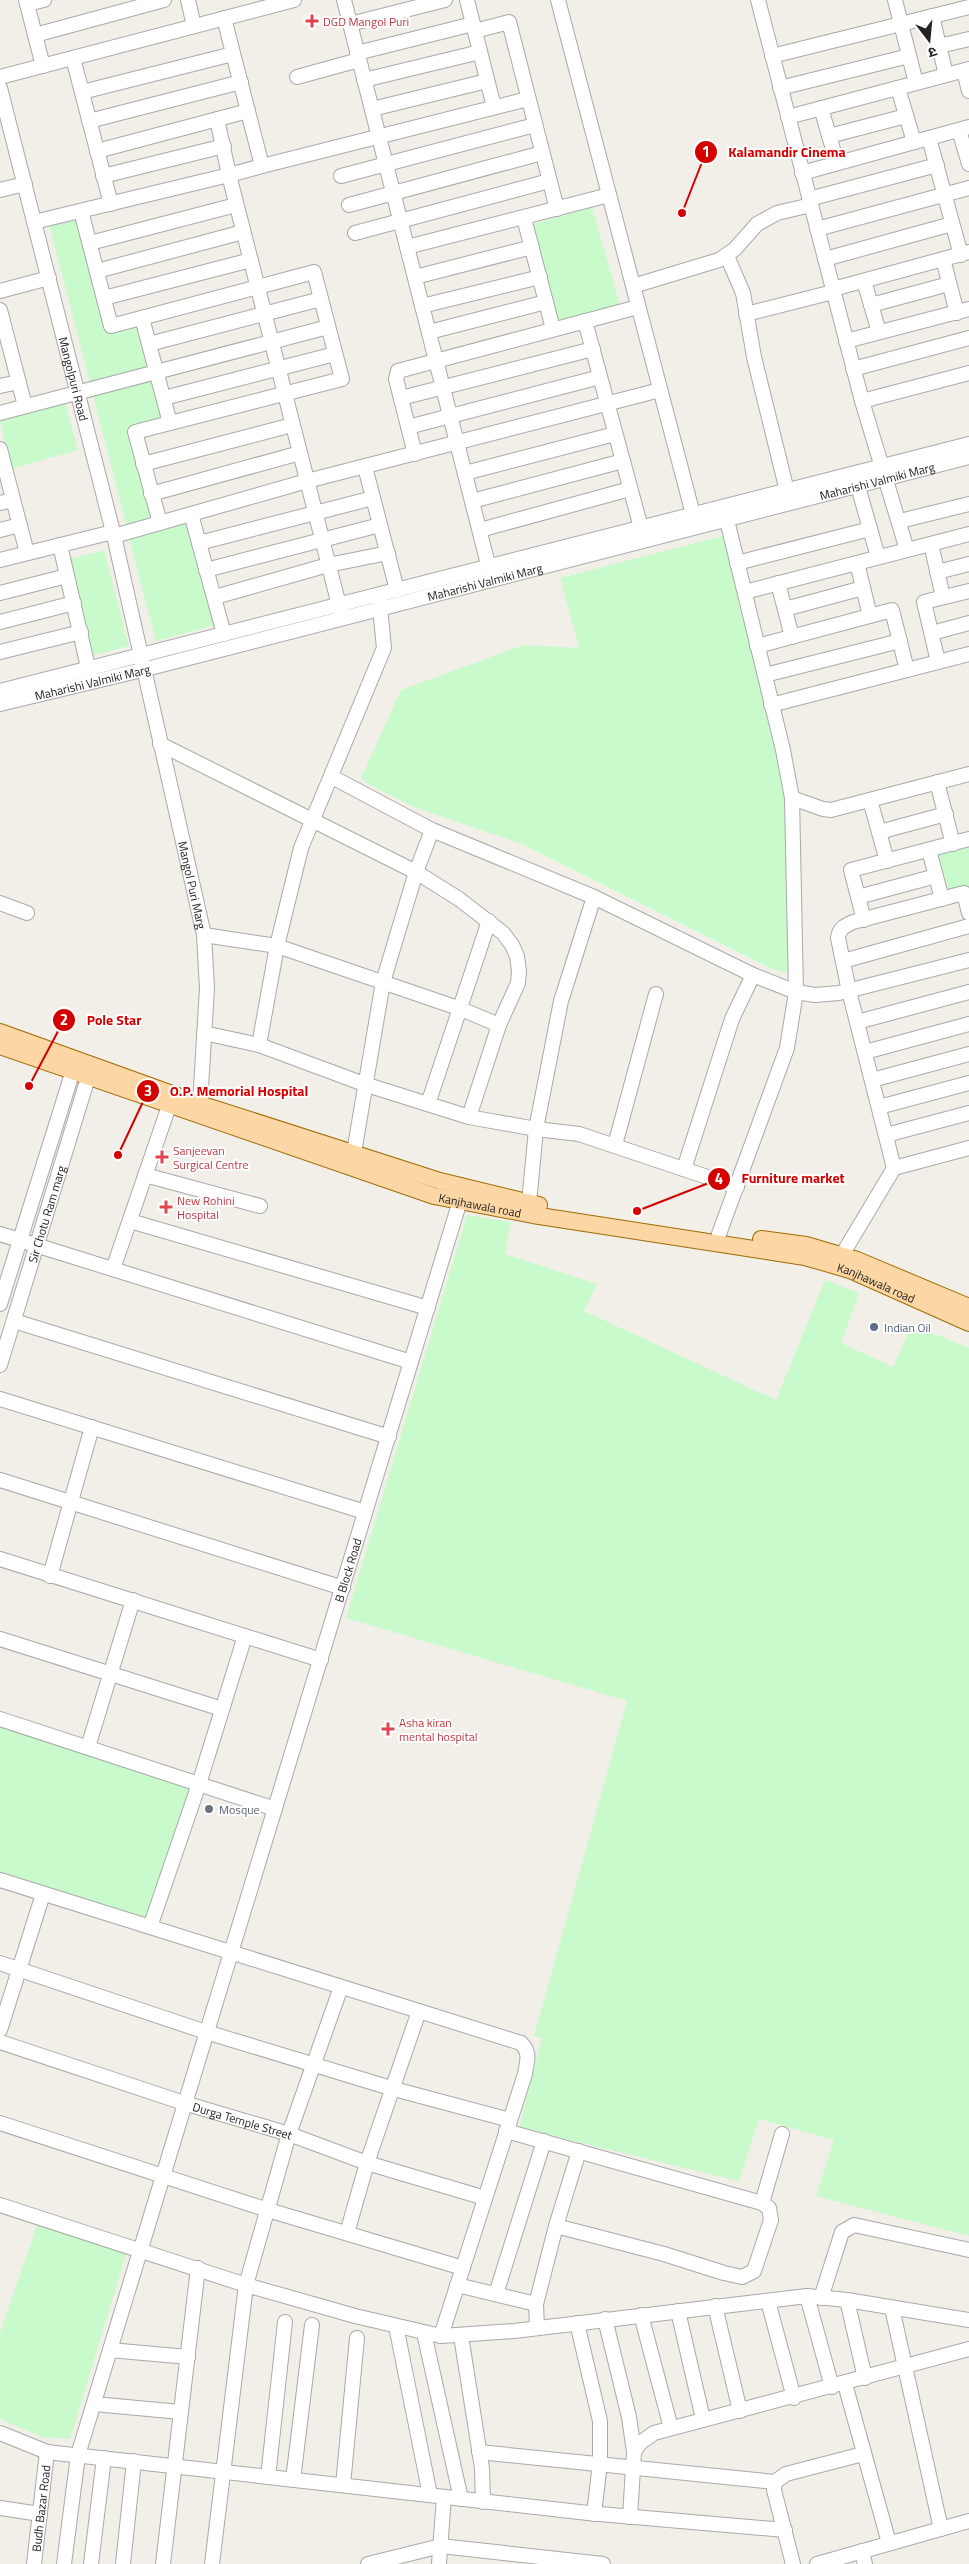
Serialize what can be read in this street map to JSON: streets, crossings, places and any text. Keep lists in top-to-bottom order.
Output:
{
  "streets": {
    "main road": ["Kanjhawala road"],
    "street": [
      "Mangolpuri Road",
      "Maharishi Valmiki Marg",
      "Mangol Puri Marg",
      "Sir Chotu Ram marg",
      "B Block Road",
      "Durga Temple Street",
      "Budh Bazar Road"
    ]
  },
  "crossings": [
    ["Mangolpuri Road", "Maharishi Valmiki Marg"],
    ["Mangolpuri Road", "Mangol Puri Marg"],
    ["Maharishi Valmiki Marg", "Mangol Puri Marg"],
    ["Mangol Puri Marg", "Kanjhawala road"],
    ["Kanjhawala road", "Sir Chotu Ram marg"],
    ["Kanjhawala road", "B Block Road"],
    ["B Block Road", "Durga Temple Street"]
  ],
  "places": {
    "health": [
      "DGD Mangol Puri",
      "Sanjeevan Surgical Centre",
      "New Rohini Hospital",
      "Asha kiran mental hospital"
    ],
    "other": [
      "Kalamandir Cinema",
      "Pole Star",
      "O.P. Memorial Hospital",
      "Furniture market",
      "Indian Oil",
      "Mosque"
    ]
  },
  "north": "bottom"
}
